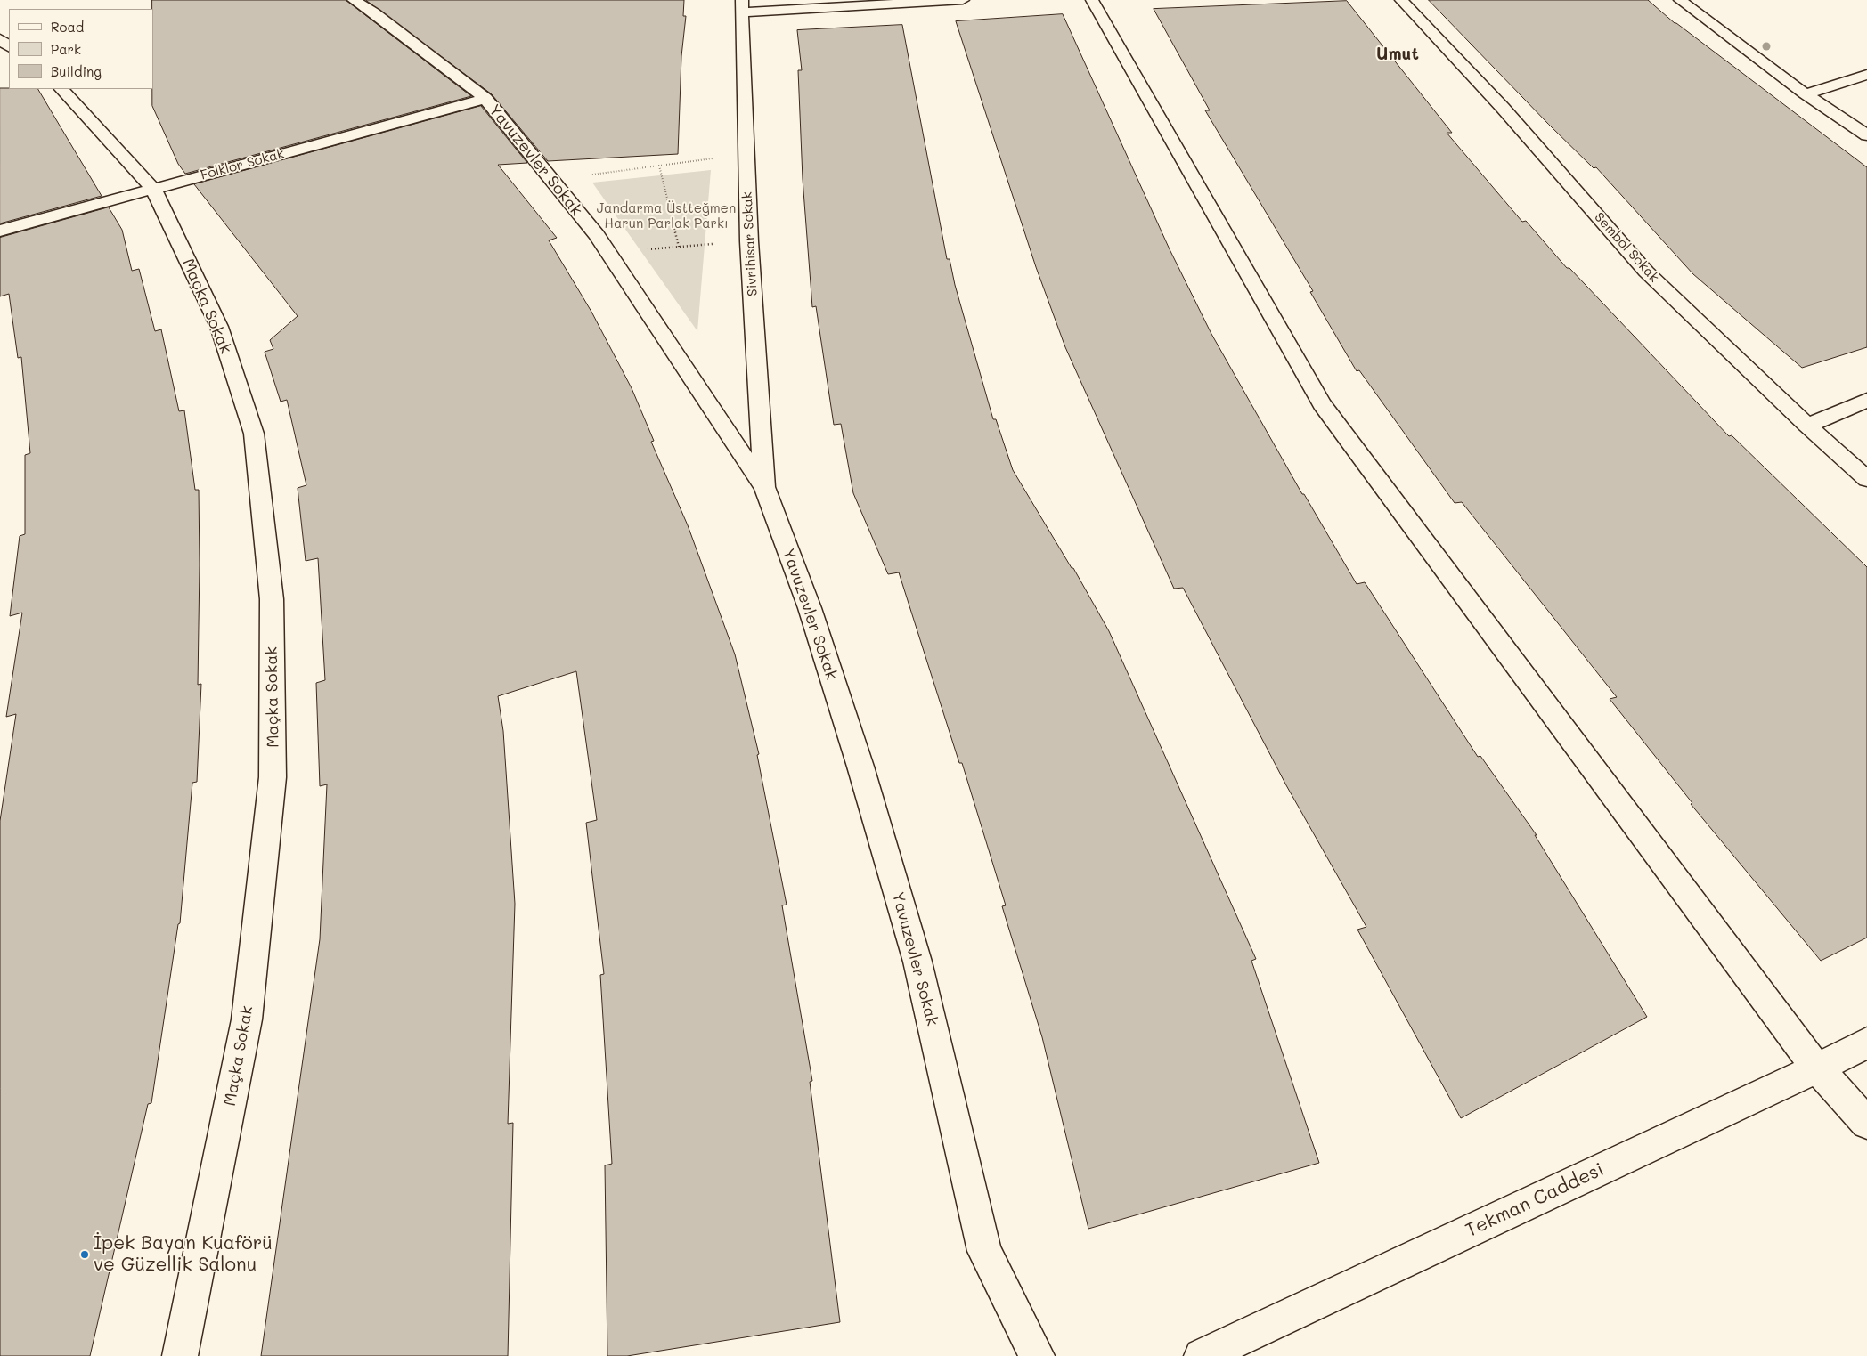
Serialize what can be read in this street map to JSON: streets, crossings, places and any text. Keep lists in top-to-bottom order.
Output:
{
  "streets": {
    "street": [
      "Yavuzevler Sokak",
      "Folklor Sokak",
      "Sivrihisar Sokak",
      "Sembol Sokak",
      "Maçka Sokak",
      "Tekman Caddesi"
    ]
  },
  "crossings": [
    ["Yavuzevler Sokak", "Folklor Sokak"],
    ["Yavuzevler Sokak", "Sivrihisar Sokak"],
    ["Folklor Sokak", "Maçka Sokak"]
  ],
  "districts": ["Umut"],
  "parks": ["Jandarma Üstteğmen Harun Parlak Parkı"],
  "places": ["İpek Bayan Kuaförü ve Güzellik Salonu"],
  "legend": ["Road", "Park", "Building"]
}
